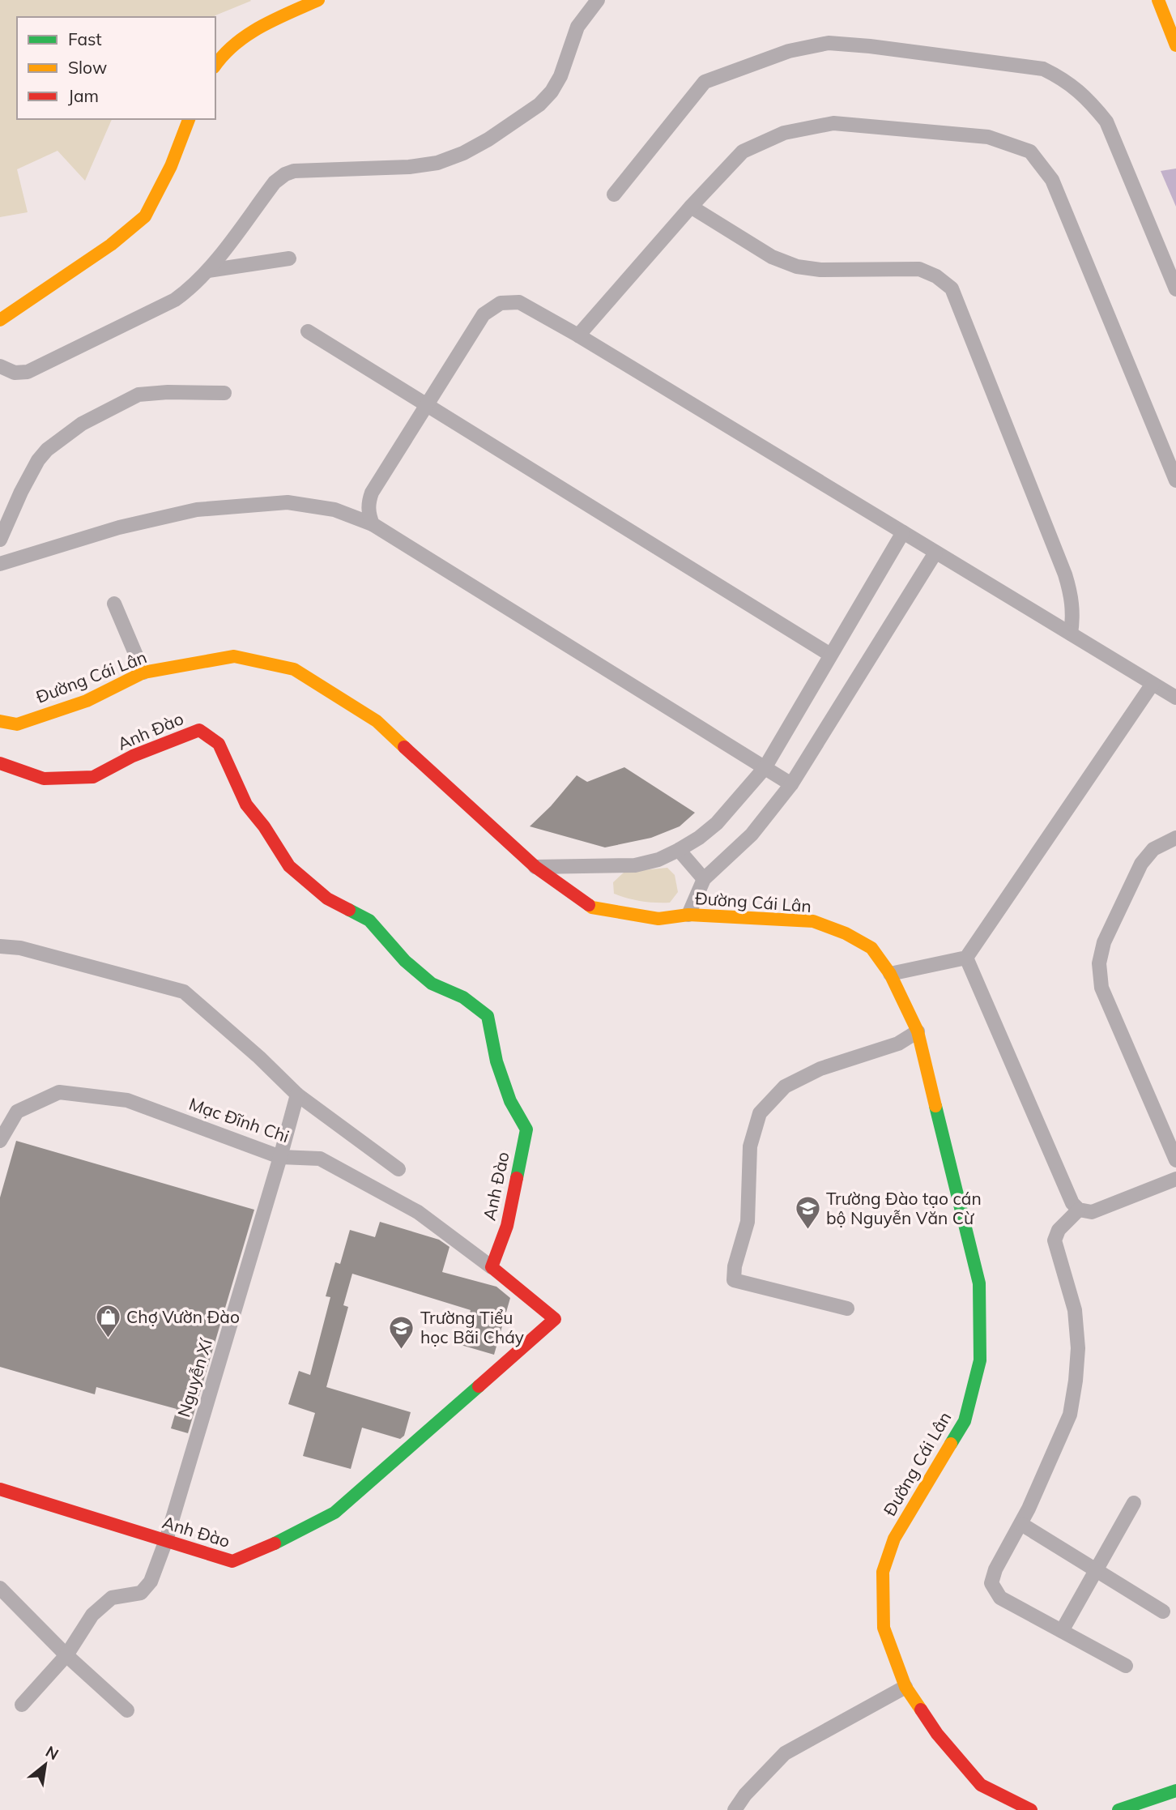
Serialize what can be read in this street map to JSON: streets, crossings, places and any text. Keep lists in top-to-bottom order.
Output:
{
  "streets": {
    "main road": ["Đường Cái Lân", "Anh Đào"],
    "street": ["Mạc Đĩnh Chi", "Nguyễn Xí"]
  },
  "crossings": [
    ["Anh Đào", "Mạc Đĩnh Chi"],
    ["Anh Đào", "Nguyễn Xí"],
    ["Mạc Đĩnh Chi", "Nguyễn Xí"]
  ],
  "places": {
    "school or university": ["Trường Đào tạo cán bộ Nguyễn Văn Cừ", "Trường Tiểu học Bãi Cháy"],
    "shop": ["Chợ Vườn Đào"]
  },
  "legend": ["Fast", "Slow", "Jam"],
  "north": "top right"
}
